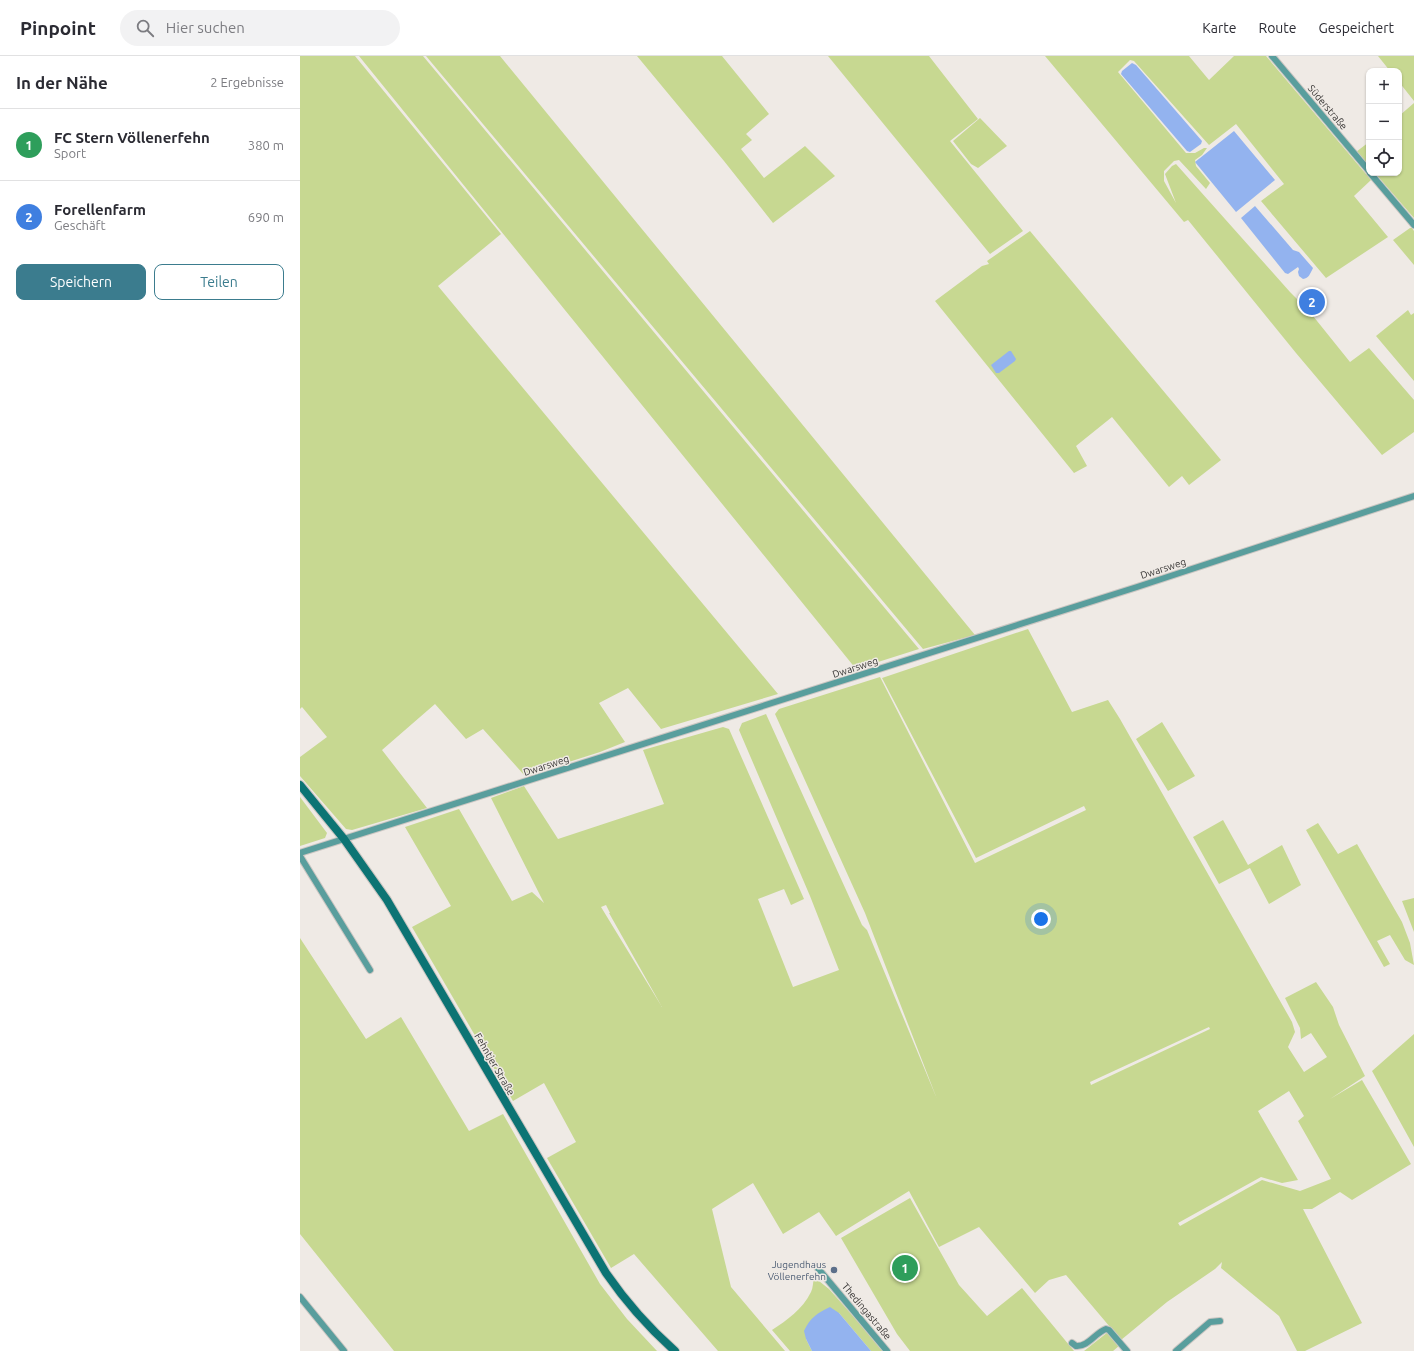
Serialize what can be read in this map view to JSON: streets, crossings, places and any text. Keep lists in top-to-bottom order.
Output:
{
  "streets": {
    "street": [
      "Süderstraße",
      "Dwarsweg",
      "Fehntjer Straße",
      "Thedingastraße"
    ]
  },
  "crossings": [
    ["Dwarsweg", "Fehntjer Straße"]
  ],
  "places": ["Jugendhaus Völlenerfehn"],
  "page": {
    "header": "Pinpoint",
    "search": "Hier suchen",
    "nav": ["Karte", "Route", "Gespeichert"],
    "heading": ["In der Nähe", "2 Ergebnisse"],
    "map_buttons": ["+", "−"],
    "list": [
      {
        "mark": "1",
        "name": "FC Stern Völlenerfehn",
        "note": "Sport",
        "value": "380 m"
      },
      {
        "mark": "2",
        "name": "Forellenfarm",
        "note": "Geschäft",
        "value": "690 m"
      }
    ],
    "buttons": ["Speichern", "Teilen"],
    "pins": ["2", "1"]
  }
}
